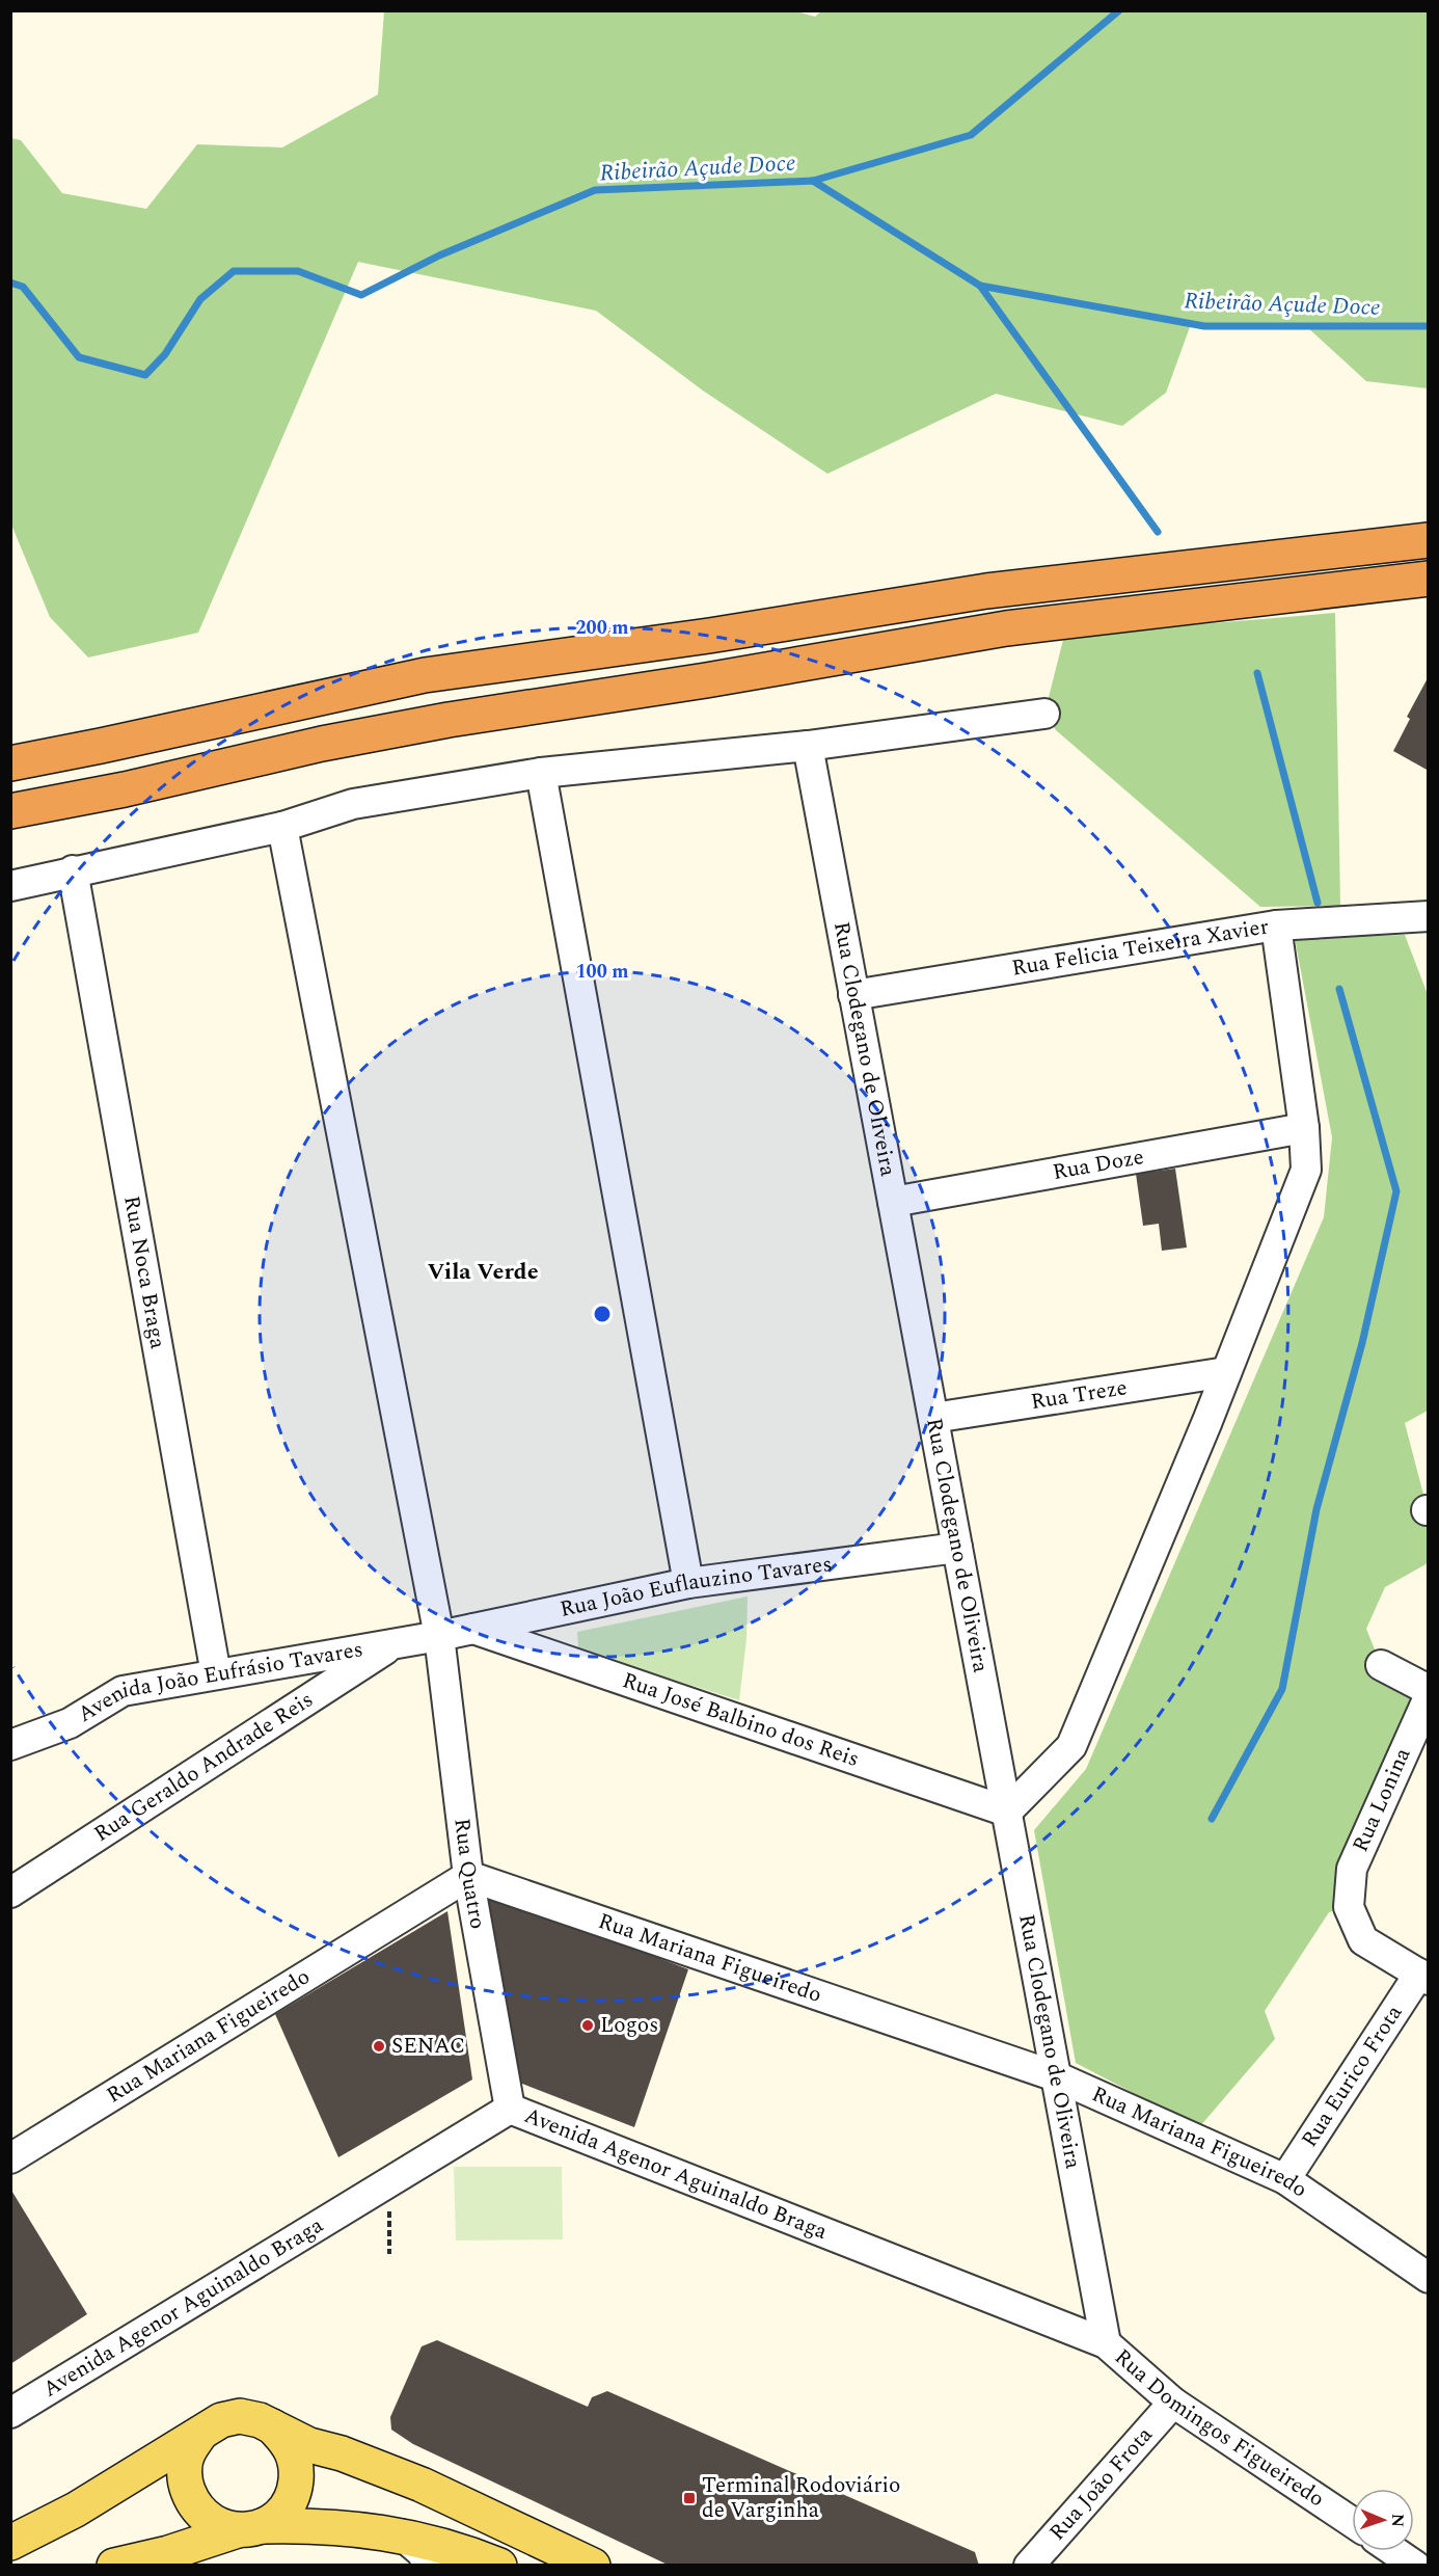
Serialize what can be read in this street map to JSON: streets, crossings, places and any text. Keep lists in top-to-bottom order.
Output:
{
  "streets": {
    "street": [
      "Rua Felicia Teixeira Xavier",
      "Rua Clodegano de Oliveira",
      "Rua Doze",
      "Rua Noca Braga",
      "Rua Treze",
      "Rua João Euflauzino Tavares",
      "Avenida João Eufrásio Tavares",
      "Rua José Balbino dos Reis",
      "Rua Geraldo Andrade Reis",
      "Rua Lonina",
      "Rua Quatro",
      "Rua Mariana Figueiredo",
      "Rua Eurico Frota",
      "Avenida Agenor Aguinaldo Braga",
      "Rua Domingos Figueiredo",
      "Rua João Frota"
    ]
  },
  "crossings": [
    ["Rua Felicia Teixeira Xavier", "Rua Clodegano de Oliveira"],
    ["Rua Clodegano de Oliveira", "Rua Doze"],
    ["Rua Clodegano de Oliveira", "Rua Treze"],
    ["Rua Clodegano de Oliveira", "Rua João Euflauzino Tavares"],
    ["Rua Clodegano de Oliveira", "Rua José Balbino dos Reis"],
    ["Rua Clodegano de Oliveira", "Rua Mariana Figueiredo"],
    ["Rua Clodegano de Oliveira", "Avenida Agenor Aguinaldo Braga"],
    ["Rua Clodegano de Oliveira", "Rua Domingos Figueiredo"],
    ["Rua Noca Braga", "Avenida João Eufrásio Tavares"],
    ["Rua João Euflauzino Tavares", "Avenida João Eufrásio Tavares"],
    ["Rua João Euflauzino Tavares", "Rua José Balbino dos Reis"],
    ["Rua João Euflauzino Tavares", "Rua Quatro"],
    ["Avenida João Eufrásio Tavares", "Rua Geraldo Andrade Reis"],
    ["Avenida João Eufrásio Tavares", "Rua Quatro"],
    ["Rua Lonina", "Rua Eurico Frota"],
    ["Rua Quatro", "Rua Mariana Figueiredo"],
    ["Rua Quatro", "Avenida Agenor Aguinaldo Braga"],
    ["Rua Mariana Figueiredo", "Rua Eurico Frota"],
    ["Avenida Agenor Aguinaldo Braga", "Rua Domingos Figueiredo"],
    ["Rua Domingos Figueiredo", "Rua João Frota"]
  ],
  "districts": ["Vila Verde"],
  "water": ["Ribeirão Açude Doce"],
  "places": {
    "other": ["Logos", "SENAC"],
    "transit": ["Terminal Rodoviário de Varginha"]
  },
  "north": "right",
  "rings": ["200 m", "100 m"]
}
